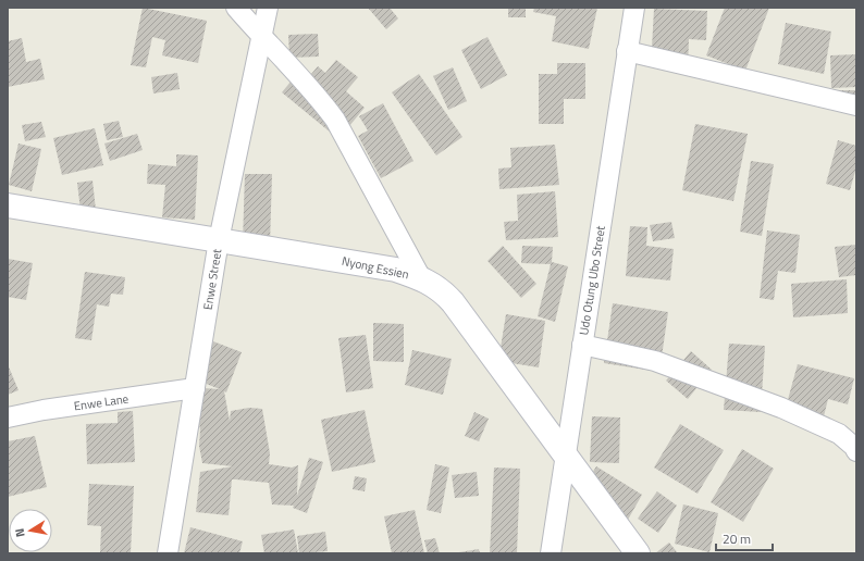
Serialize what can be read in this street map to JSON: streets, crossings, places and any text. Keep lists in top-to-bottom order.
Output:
{
  "streets": {
    "street": [
      "Nyong Essien",
      "Enwe Street",
      "Udo Otung Ubo Street",
      "Enwe Lane"
    ]
  },
  "crossings": [
    ["Nyong Essien", "Enwe Street"],
    ["Nyong Essien", "Udo Otung Ubo Street"],
    ["Enwe Street", "Enwe Lane"]
  ],
  "scale_bar": "20 m",
  "north": "left"
}
